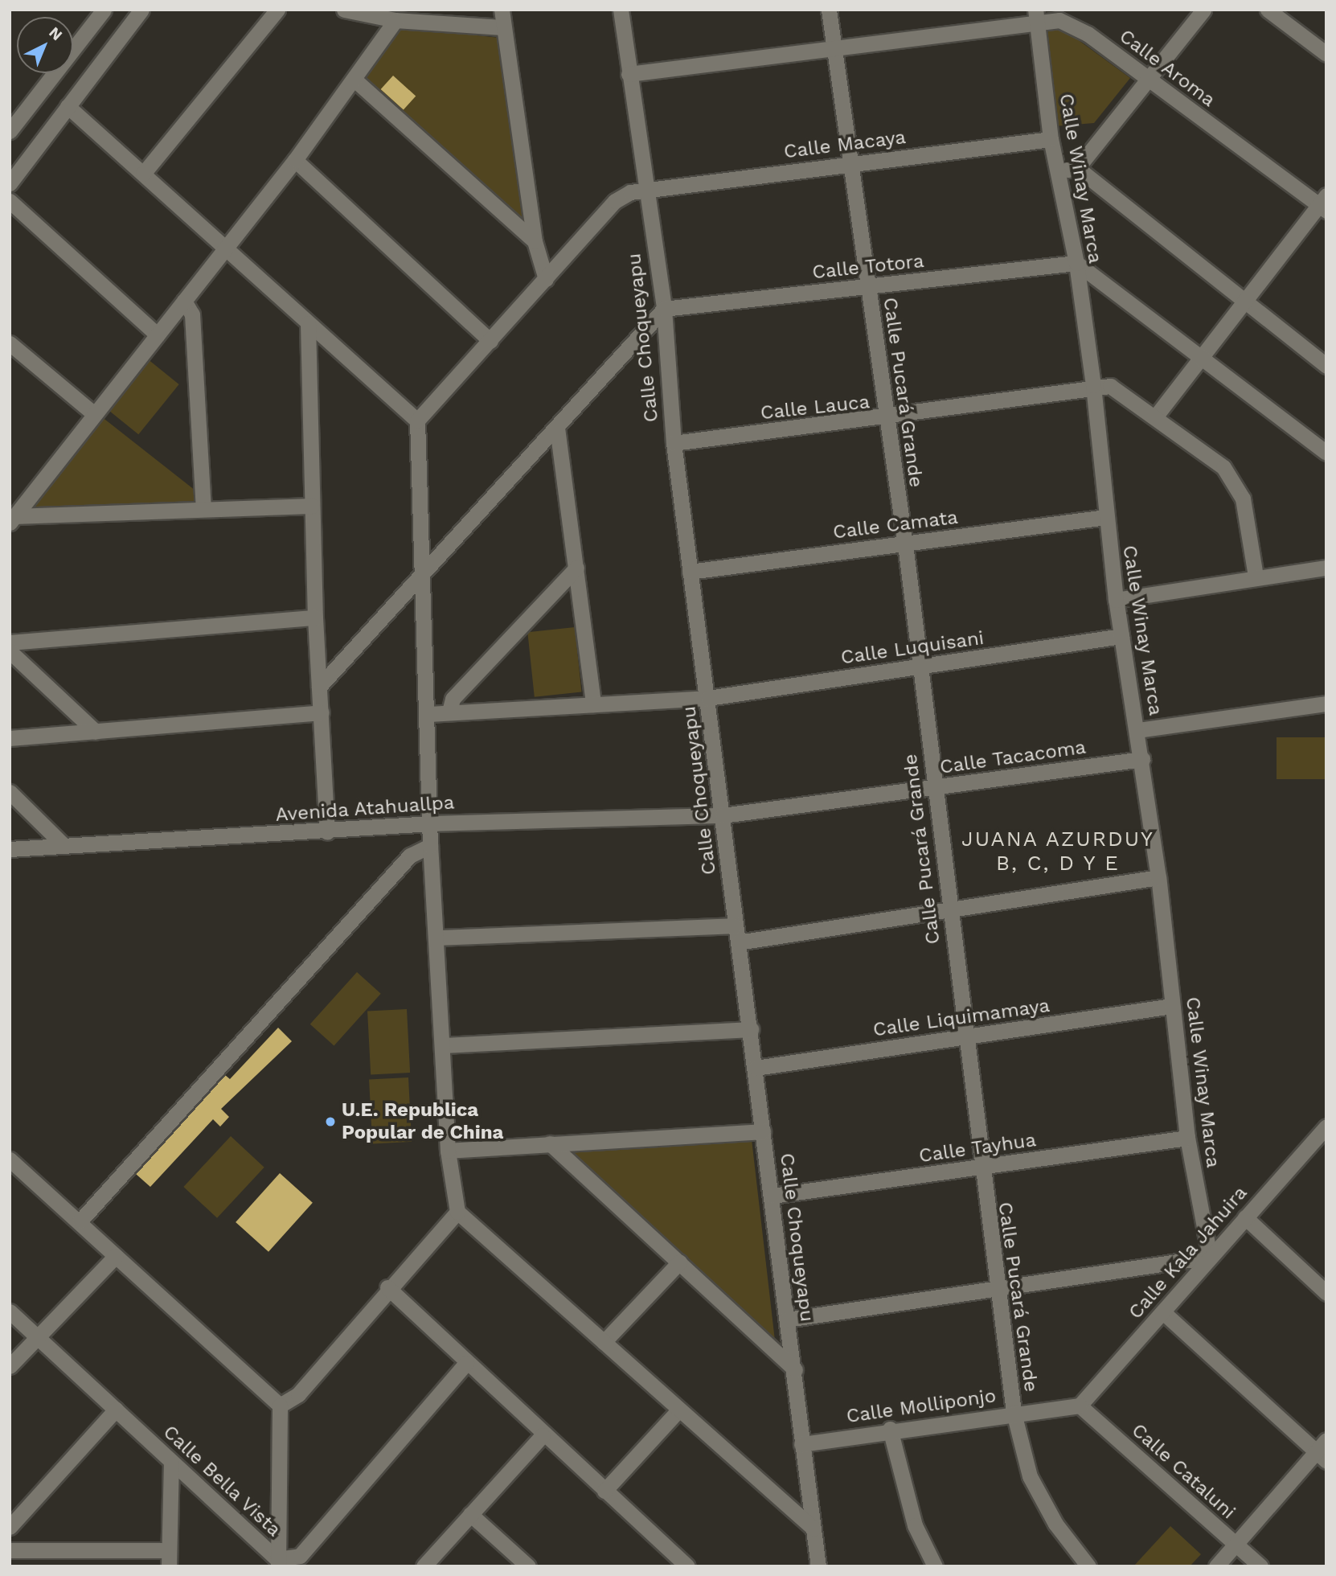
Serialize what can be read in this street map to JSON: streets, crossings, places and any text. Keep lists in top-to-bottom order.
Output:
{
  "streets": {
    "street": [
      "Calle Aroma",
      "Calle Macaya",
      "Calle Winay Marca",
      "Calle Totora",
      "Calle Choqueyapu",
      "Calle Pucará Grande",
      "Calle Lauca",
      "Calle Camata",
      "Calle Luquisani",
      "Calle Tacacoma",
      "Avenida Atahuallpa",
      "Calle Liquimamaya",
      "Calle Tayhua",
      "Calle Kala Jahuira",
      "Calle Molliponjo",
      "Calle Cataluni",
      "Calle Bella Vista"
    ]
  },
  "crossings": [
    ["Calle Aroma", "Calle Winay Marca"],
    ["Calle Aroma", "Calle Choqueyapu"],
    ["Calle Aroma", "Calle Pucará Grande"],
    ["Calle Macaya", "Calle Winay Marca"],
    ["Calle Macaya", "Calle Choqueyapu"],
    ["Calle Macaya", "Calle Pucará Grande"],
    ["Calle Winay Marca", "Calle Totora"],
    ["Calle Winay Marca", "Calle Lauca"],
    ["Calle Winay Marca", "Calle Camata"],
    ["Calle Winay Marca", "Calle Luquisani"],
    ["Calle Winay Marca", "Calle Tacacoma"],
    ["Calle Winay Marca", "Calle Liquimamaya"],
    ["Calle Winay Marca", "Calle Tayhua"],
    ["Calle Winay Marca", "Calle Kala Jahuira"],
    ["Calle Totora", "Calle Choqueyapu"],
    ["Calle Totora", "Calle Pucará Grande"],
    ["Calle Choqueyapu", "Calle Lauca"],
    ["Calle Choqueyapu", "Calle Camata"],
    ["Calle Choqueyapu", "Calle Luquisani"],
    ["Calle Choqueyapu", "Calle Tacacoma"],
    ["Calle Choqueyapu", "Avenida Atahuallpa"],
    ["Calle Choqueyapu", "Calle Liquimamaya"],
    ["Calle Choqueyapu", "Calle Tayhua"],
    ["Calle Choqueyapu", "Calle Molliponjo"],
    ["Calle Pucará Grande", "Calle Lauca"],
    ["Calle Pucará Grande", "Calle Camata"],
    ["Calle Pucará Grande", "Calle Luquisani"],
    ["Calle Pucará Grande", "Calle Tacacoma"],
    ["Calle Pucará Grande", "Calle Liquimamaya"],
    ["Calle Pucará Grande", "Calle Tayhua"],
    ["Calle Pucará Grande", "Calle Molliponjo"],
    ["Calle Tacacoma", "Avenida Atahuallpa"],
    ["Calle Kala Jahuira", "Calle Molliponjo"],
    ["Calle Kala Jahuira", "Calle Cataluni"],
    ["Calle Molliponjo", "Calle Cataluni"]
  ],
  "districts": ["JUANA AZURDUY B, C, D Y E"],
  "places": ["U.E. Republica Popular de China"],
  "north": "top right"
}
